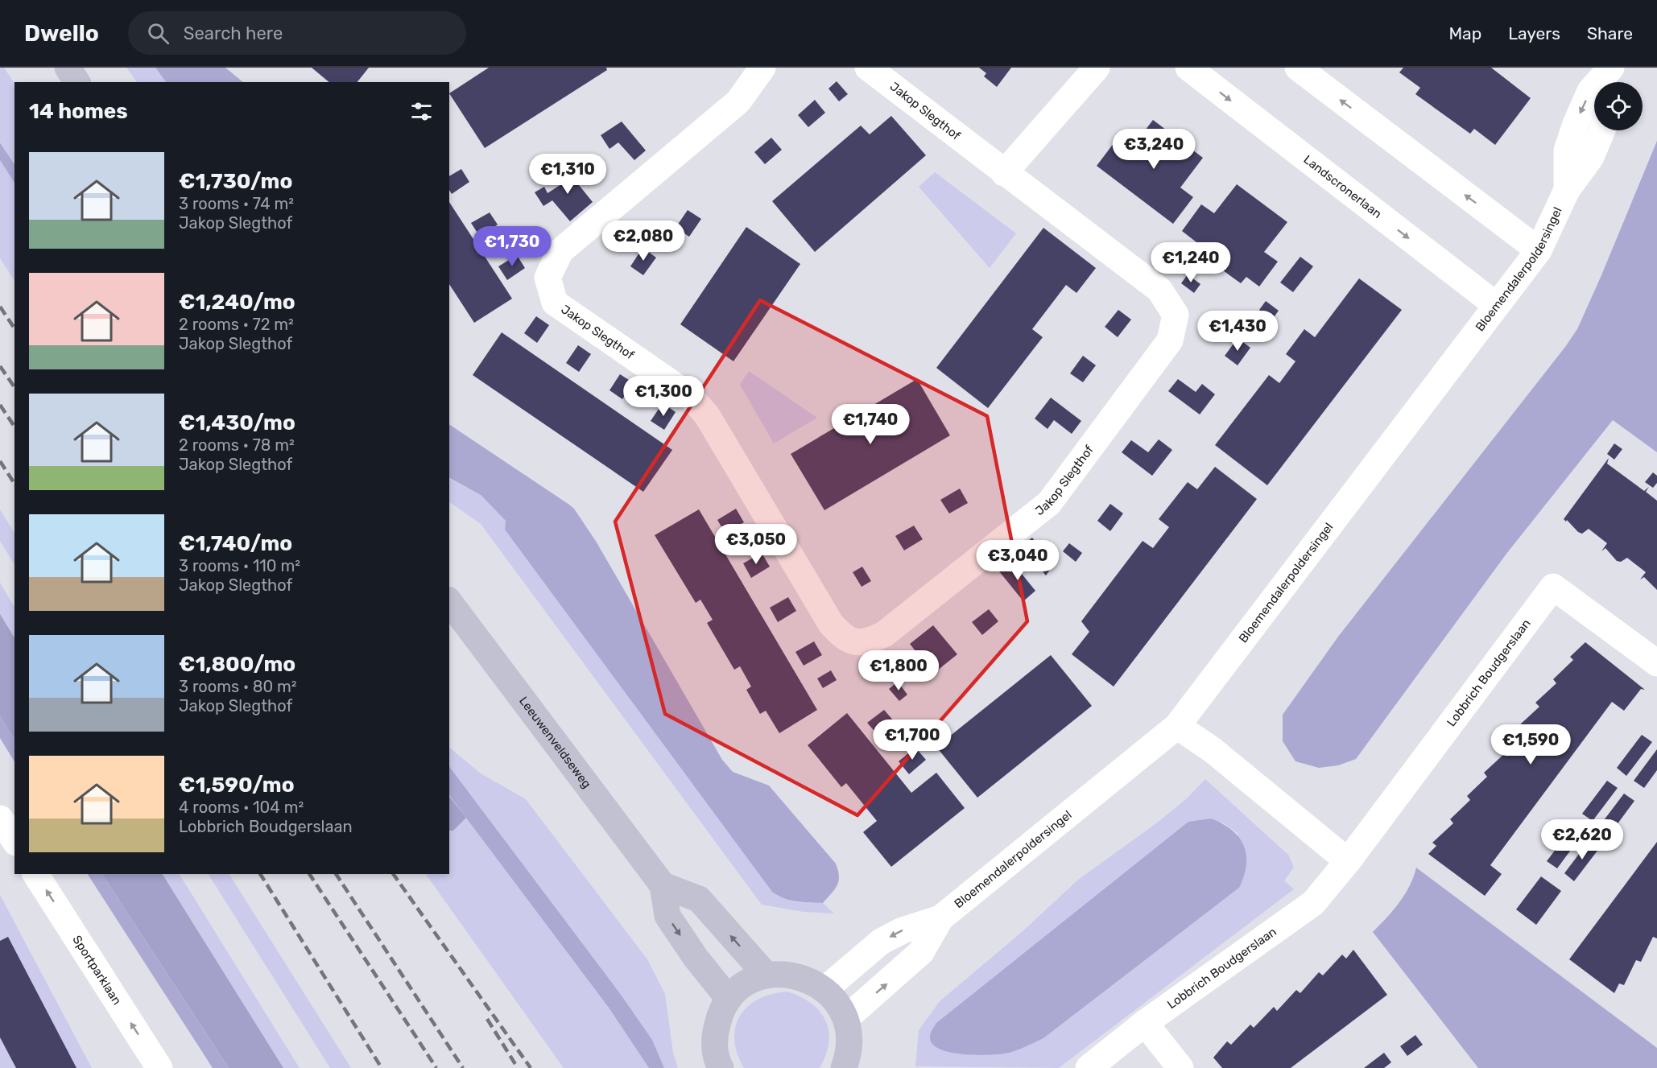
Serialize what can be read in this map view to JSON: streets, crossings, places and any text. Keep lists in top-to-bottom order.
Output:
{
  "streets": {
    "main road": ["Leeuwenveldseweg"],
    "street": [
      "Jakop Slegthof",
      "Landscronerlaan",
      "Bloemendalerpoldersingel",
      "Lobbrich Boudgerslaan",
      "Sportparklaan"
    ]
  },
  "crossings": [
    ["Landscronerlaan", "Bloemendalerpoldersingel"]
  ],
  "one_way": ["Sportparklaan"],
  "page": {
    "header": "Dwello",
    "search": "Search here",
    "nav": ["Map", "Layers", "Share"],
    "heading": "14 homes",
    "price": [
      "€3,240",
      "€1,310",
      "€2,080",
      "€1,730",
      "€1,240",
      "€1,430",
      "€1,300",
      "€1,740",
      "€3,050",
      "€3,040",
      "€1,800",
      "€1,700",
      "€1,590",
      "€2,620"
    ],
    "list": [
      {
        "name": "€1,730/mo",
        "note": "3 rooms · 74 m² · Jakop Slegthof"
      },
      {
        "name": "€1,240/mo",
        "note": "2 rooms · 72 m² · Jakop Slegthof"
      },
      {
        "name": "€1,430/mo",
        "note": "2 rooms · 78 m² · Jakop Slegthof"
      },
      {
        "name": "€1,740/mo",
        "note": "3 rooms · 110 m² · Jakop Slegthof"
      },
      {
        "name": "€1,800/mo",
        "note": "3 rooms · 80 m² · Jakop Slegthof"
      },
      {
        "name": "€1,590/mo",
        "note": "4 rooms · 104 m² · Lobbrich Boudgerslaan"
      }
    ]
  }
}
